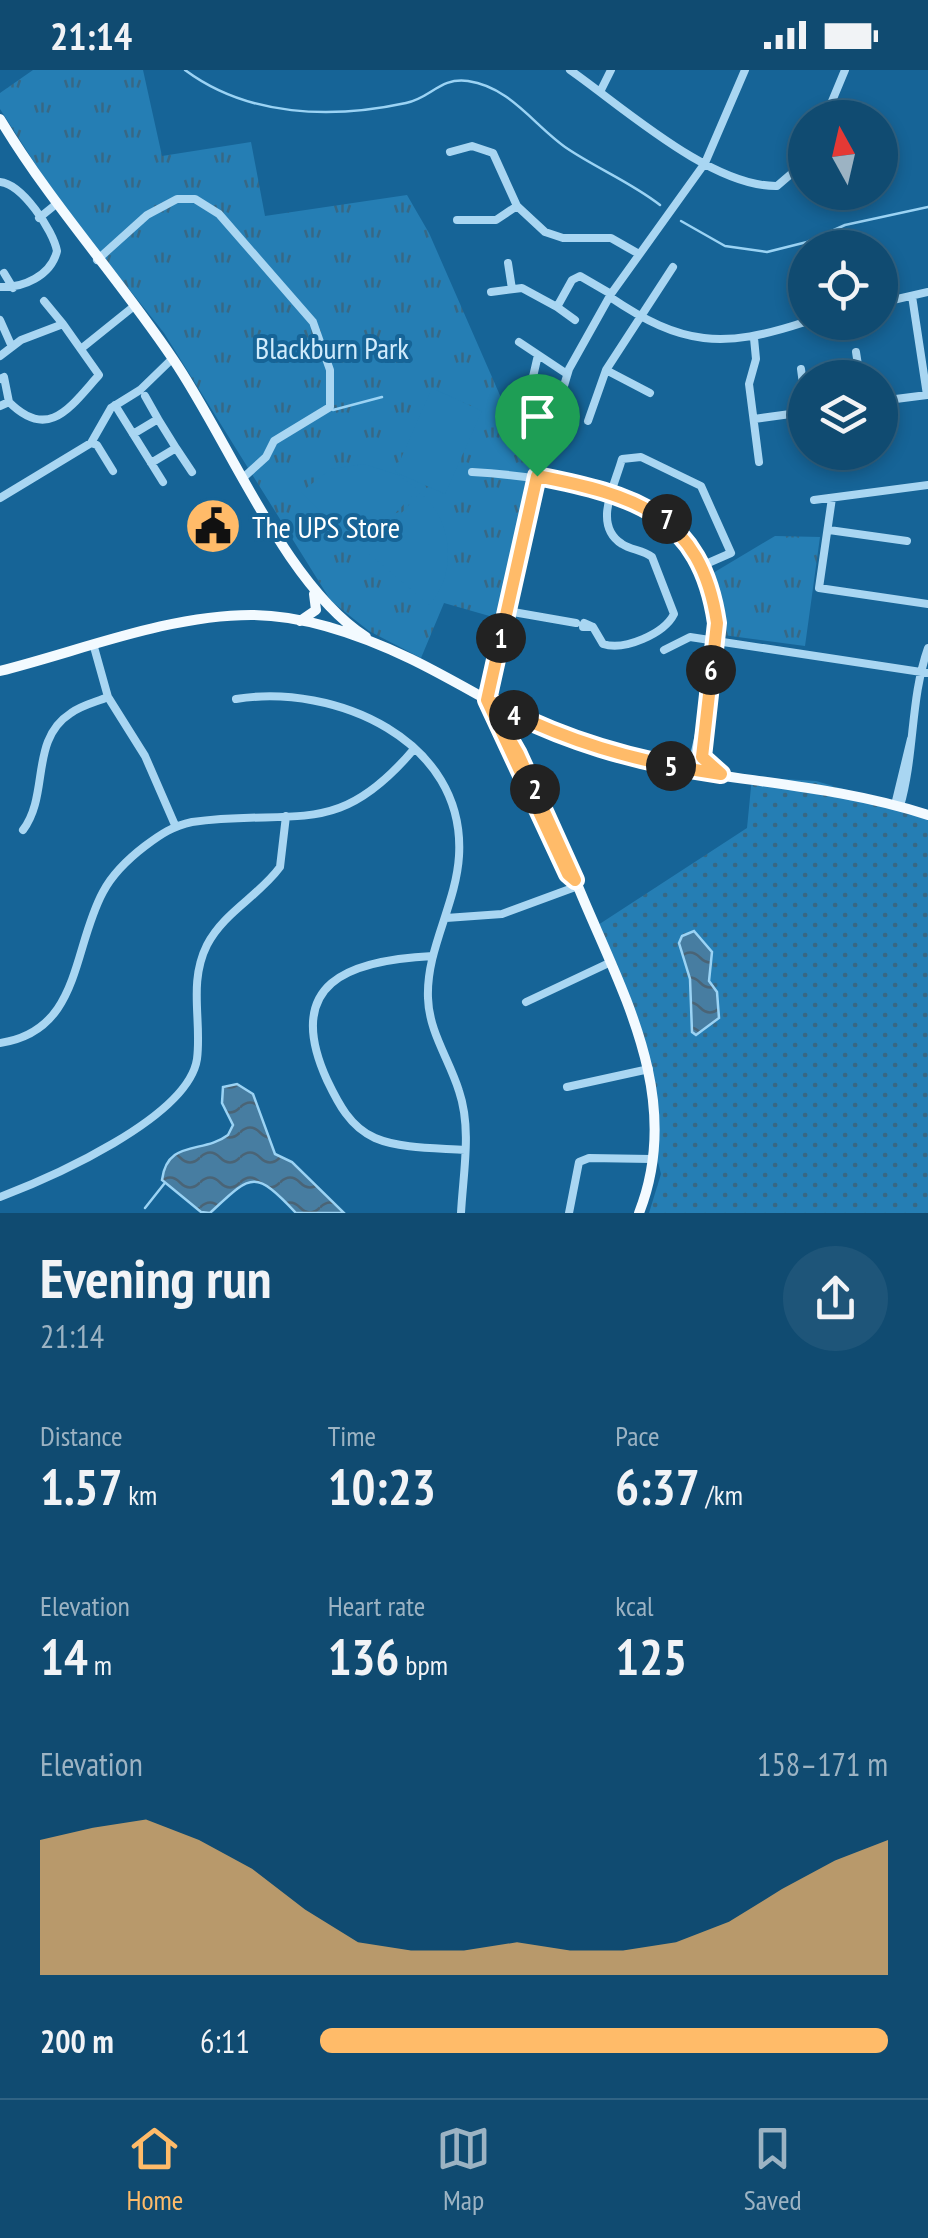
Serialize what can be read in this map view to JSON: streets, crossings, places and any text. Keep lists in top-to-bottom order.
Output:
{
  "parks": ["Blackburn Park"],
  "places": {
    "public building": ["The UPS Store"]
  },
  "north": "top",
  "page": {
    "status": "21:14",
    "pins": [
      "7",
      "1",
      "6",
      "4",
      "5",
      "2"
    ],
    "heading": ["Evening run", "21:14"],
    "stats": [
      ["Distance", "1.57 km"],
      ["Time", "10:23"],
      ["Pace", "6:37 /km"],
      ["Elevation", "14 m"],
      ["Heart rate", "136 bpm"],
      ["kcal", "125"]
    ],
    "chart": ["Elevation", "158–171 m"],
    "list": [
      {
        "name": "200 m",
        "note": "6:11"
      }
    ],
    "tabs": ["Home", "Map", "Saved"]
  }
}
